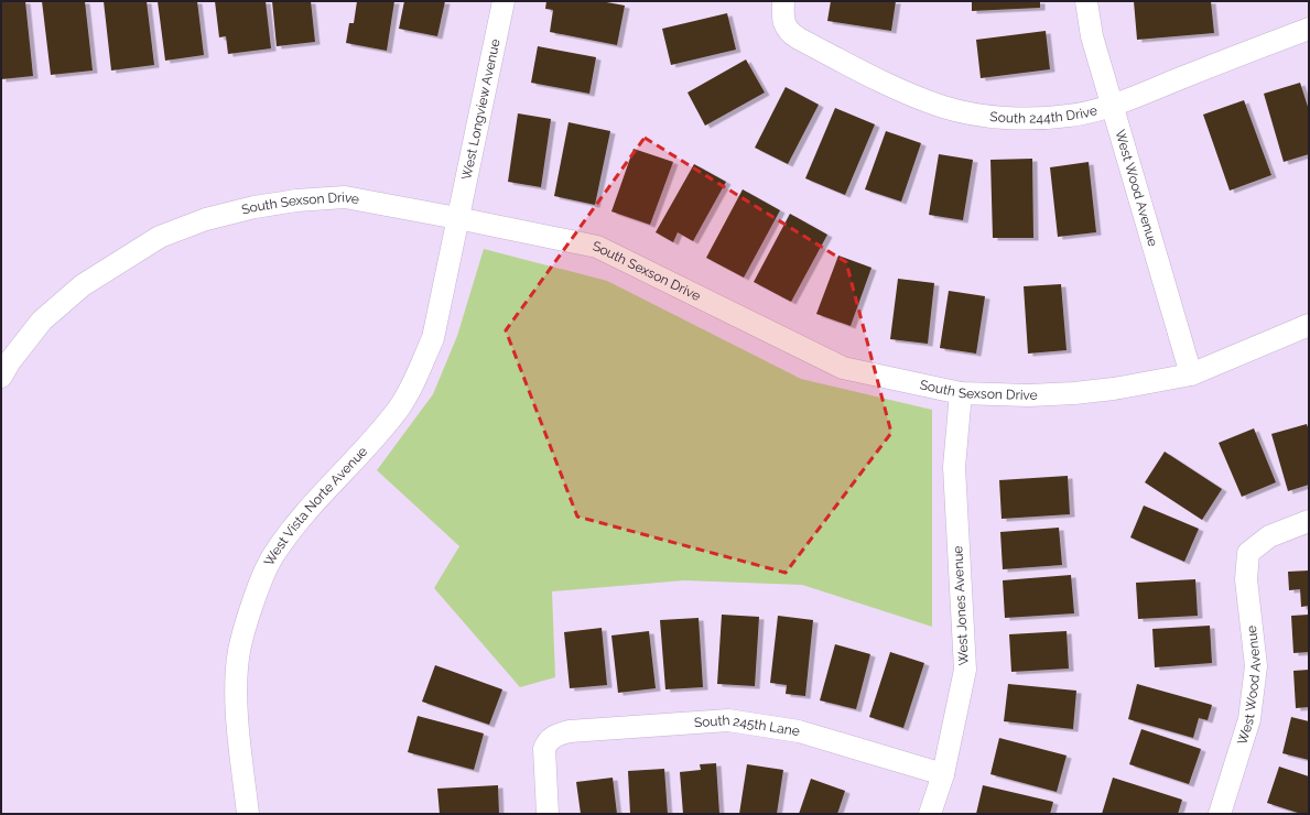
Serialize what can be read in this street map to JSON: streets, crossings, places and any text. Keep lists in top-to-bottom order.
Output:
{
  "streets": {
    "street": [
      "West Longview Avenue",
      "South 244th Drive",
      "West Wood Avenue",
      "South Sexson Drive",
      "West Vista Norte Avenue",
      "West Jones Avenue",
      "South 245th Lane"
    ]
  },
  "crossings": [
    ["West Longview Avenue", "South Sexson Drive"],
    ["West Longview Avenue", "West Vista Norte Avenue"],
    ["South 244th Drive", "West Wood Avenue"],
    ["West Wood Avenue", "South Sexson Drive"],
    ["South Sexson Drive", "West Vista Norte Avenue"],
    ["South Sexson Drive", "West Jones Avenue"],
    ["West Jones Avenue", "South 245th Lane"]
  ]
}
